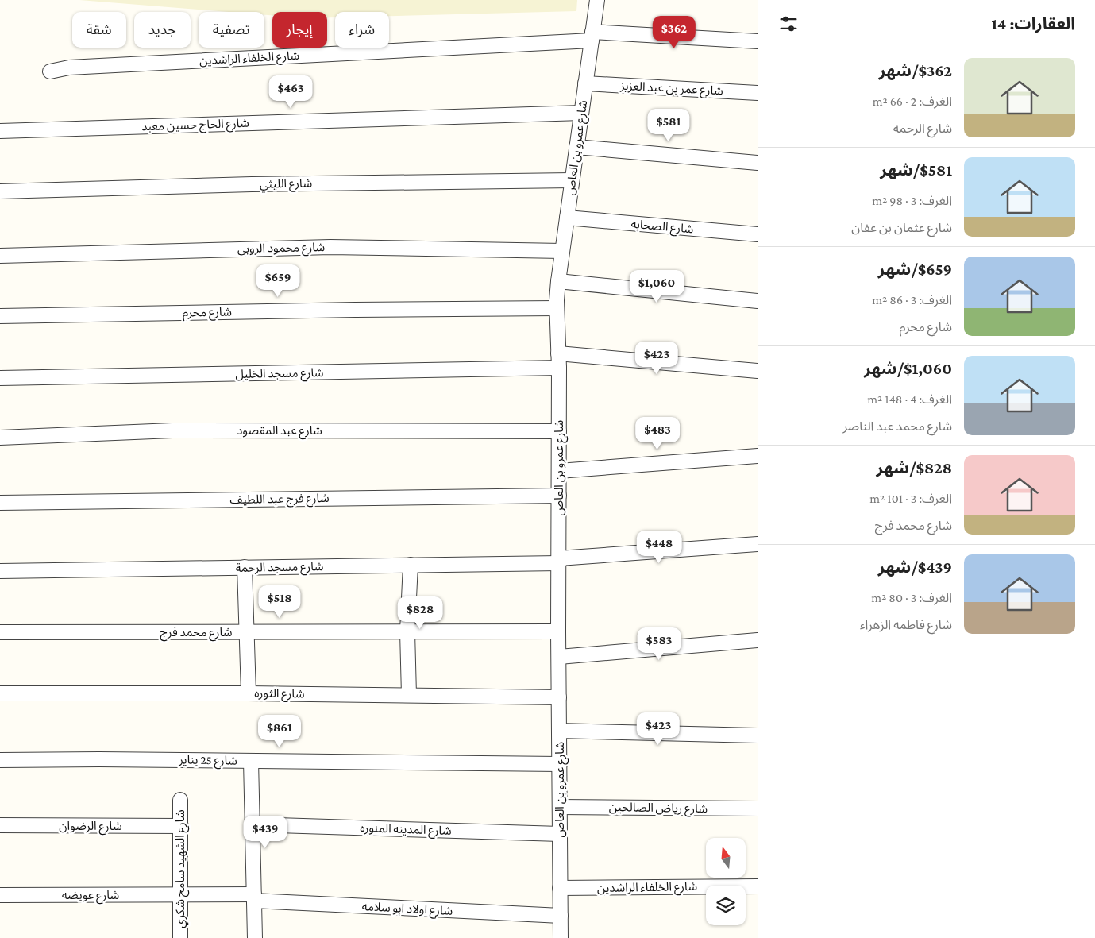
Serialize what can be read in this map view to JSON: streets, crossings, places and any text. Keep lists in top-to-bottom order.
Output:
{
  "streets": {
    "street": [
      "شارع الخلفاء الراشدين",
      "شارع عمر بن عبد العزيز",
      "شارع الحاج حسين معبد",
      "شارع عمرو بن العاص",
      "شارع الليثي",
      "شارع الصحابه",
      "شارع محمود الروبى",
      "شارع محرم",
      "شارع مسجد الخليل",
      "شارع عبد المقصود",
      "شارع فرج عبد اللطيف",
      "شارع مسجد الرحمة",
      "شارع محمد فرج",
      "شارع الثوره",
      "شارع 25 يناير",
      "شارع رياض الصالحين",
      "شارع الرضوان",
      "شارع المدينه المنوره",
      "شارع الشهيد سامح شكري",
      "شارع عويضه",
      "شارع اولاد ابو سلامه"
    ]
  },
  "crossings": [
    ["شارع الخلفاء الراشدين", "شارع عمرو بن العاص"],
    ["شارع عمر بن عبد العزيز", "شارع عمرو بن العاص"],
    ["شارع الحاج حسين معبد", "شارع عمرو بن العاص"],
    ["شارع عمرو بن العاص", "شارع الليثي"],
    ["شارع عمرو بن العاص", "شارع الصحابه"],
    ["شارع عمرو بن العاص", "شارع محمود الروبى"],
    ["شارع عمرو بن العاص", "شارع محرم"],
    ["شارع عمرو بن العاص", "شارع مسجد الخليل"],
    ["شارع عمرو بن العاص", "شارع عبد المقصود"],
    ["شارع عمرو بن العاص", "شارع فرج عبد اللطيف"],
    ["شارع عمرو بن العاص", "شارع مسجد الرحمة"],
    ["شارع عمرو بن العاص", "شارع محمد فرج"],
    ["شارع عمرو بن العاص", "شارع الثوره"],
    ["شارع عمرو بن العاص", "شارع 25 يناير"],
    ["شارع عمرو بن العاص", "شارع رياض الصالحين"],
    ["شارع عمرو بن العاص", "شارع المدينه المنوره"],
    ["شارع عمرو بن العاص", "شارع اولاد ابو سلامه"],
    ["شارع الرضوان", "شارع الشهيد سامح شكري"],
    ["شارع الشهيد سامح شكري", "شارع عويضه"],
    ["شارع عويضه", "شارع اولاد ابو سلامه"]
  ],
  "north": "top",
  "page": {
    "heading": "العقارات: 14",
    "chip": [
      "شراء",
      "إيجار",
      "تصفية",
      "جديد",
      "شقة"
    ],
    "price": [
      "$362",
      "$463",
      "$581",
      "$659",
      "$1,060",
      "$423",
      "$483",
      "$448",
      "$518",
      "$828",
      "$583",
      "$423",
      "$861",
      "$439"
    ],
    "list": [
      {
        "name": "$362/شهر",
        "note": "الغرف: 2 · 66 m² · شارع الرحمه"
      },
      {
        "name": "$581/شهر",
        "note": "الغرف: 3 · 98 m² · شارع عثمان بن عفان"
      },
      {
        "name": "$659/شهر",
        "note": "الغرف: 3 · 86 m² · شارع محرم"
      },
      {
        "name": "$1,060/شهر",
        "note": "الغرف: 4 · 148 m² · شارع محمد عبد الناصر"
      },
      {
        "name": "$828/شهر",
        "note": "الغرف: 3 · 101 m² · شارع محمد فرج"
      },
      {
        "name": "$439/شهر",
        "note": "الغرف: 3 · 80 m² · شارع فاطمه الزهراء"
      }
    ]
  }
}
